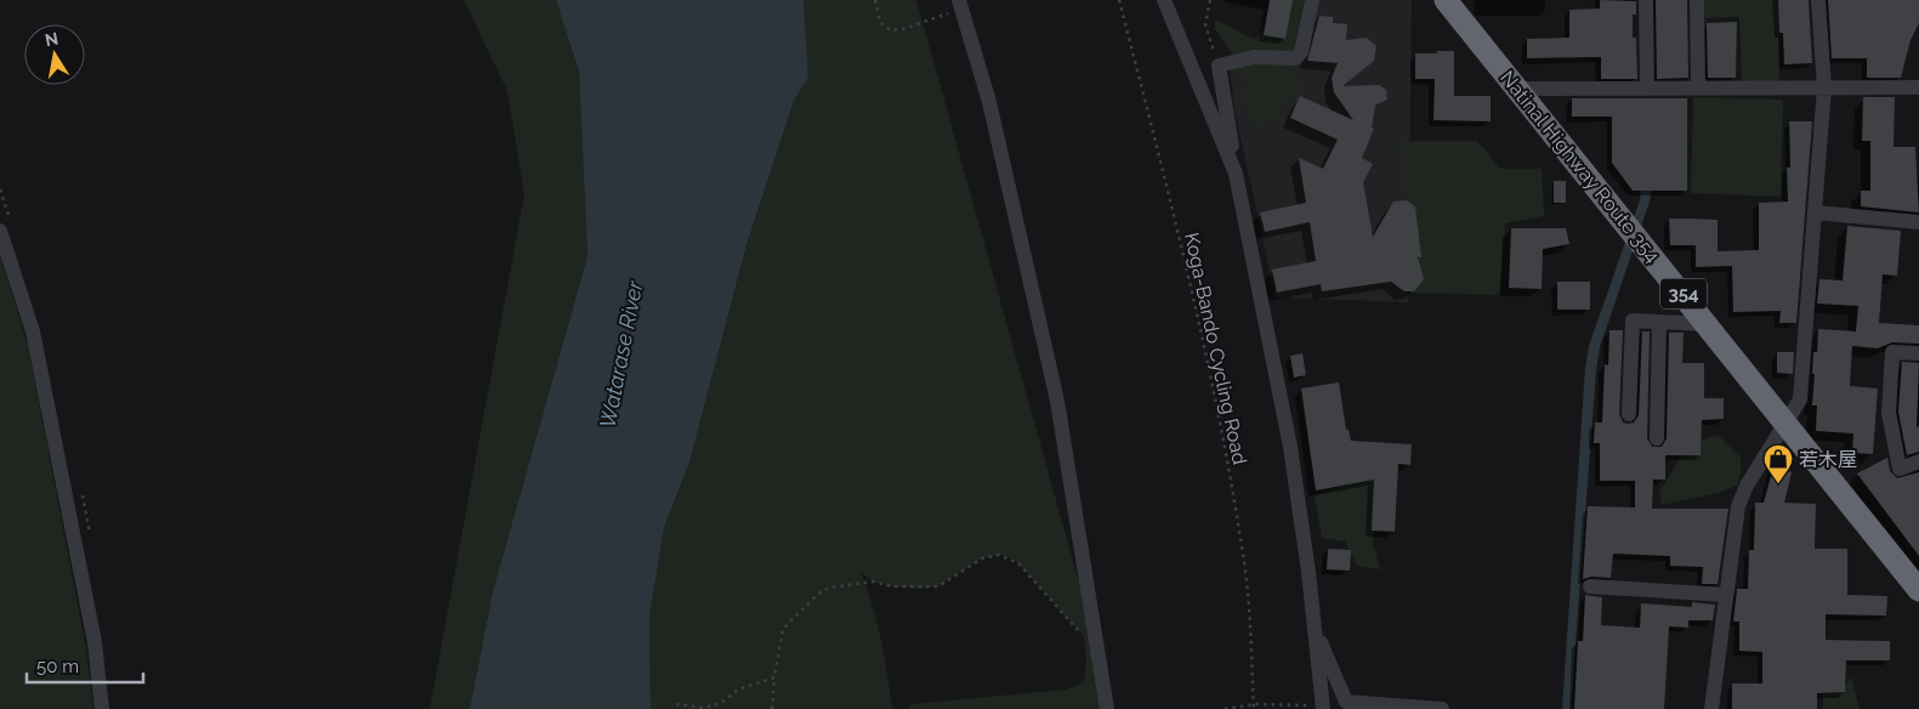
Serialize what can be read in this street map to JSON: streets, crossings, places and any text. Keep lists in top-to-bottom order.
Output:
{
  "streets": {
    "highway": ["Natinal Highway Route 354", "354"],
    "path": ["Koga-Bando Cycling Road"]
  },
  "water": ["Watarase River"],
  "places": {
    "shop": ["若木屋"]
  },
  "scale_bar": "50 m",
  "north": "top"
}
